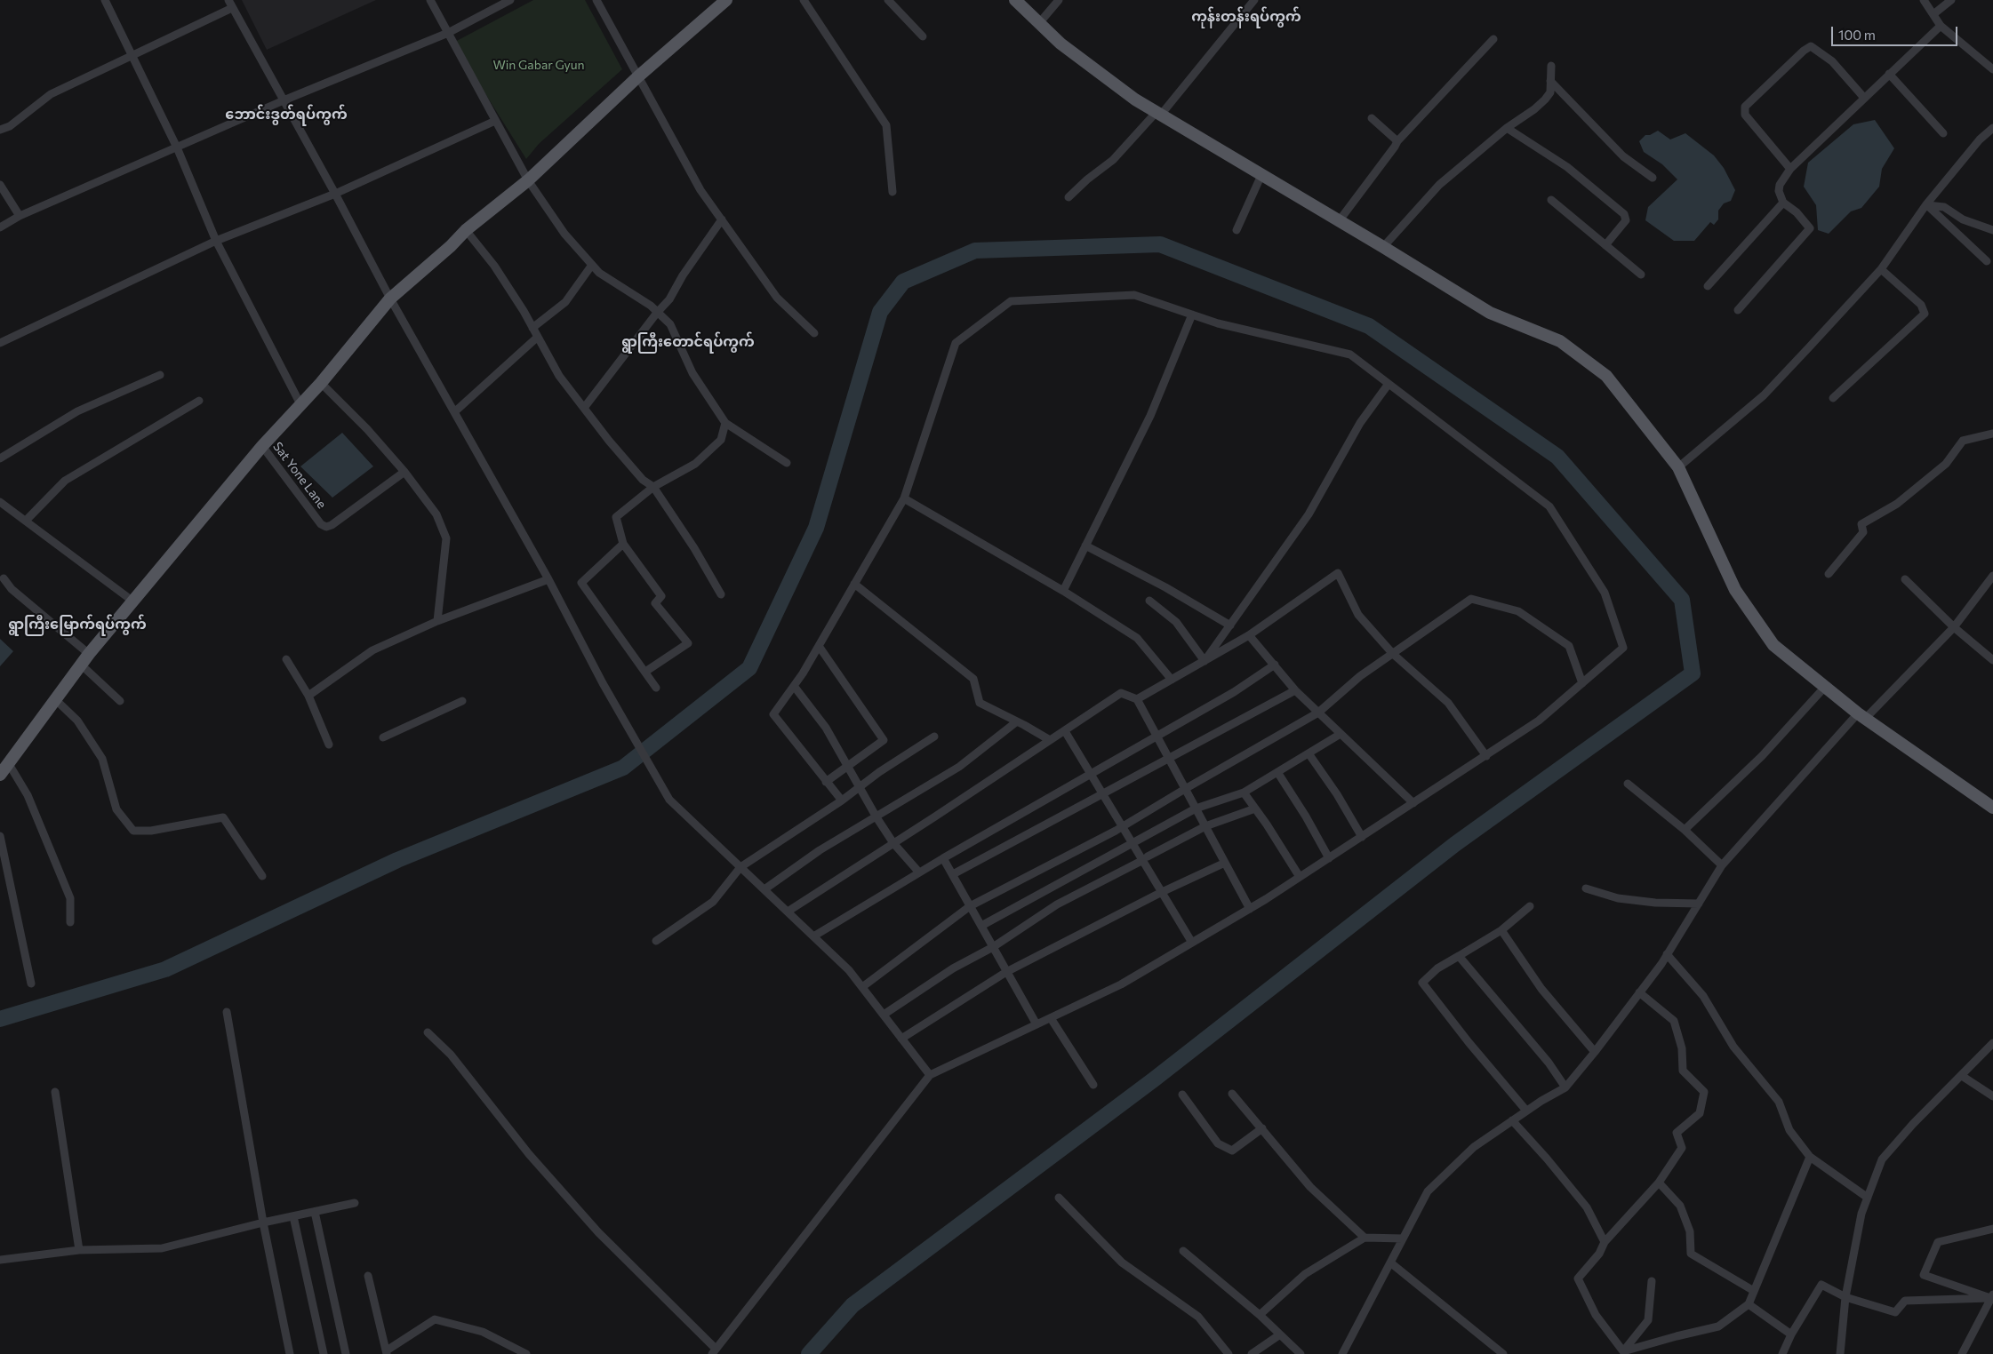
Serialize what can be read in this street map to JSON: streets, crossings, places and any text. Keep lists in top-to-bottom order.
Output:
{
  "streets": {
    "street": ["Sat Yone Lane"]
  },
  "districts": [
    "ကုန်းတန်းရပ်ကွက်",
    "ဘောင်းဒွတ်ရပ်ကွက်",
    "ရွာကြီးတောင်ရပ်ကွက်",
    "ရွာကြီးမြောက်ရပ်ကွက်"
  ],
  "parks": ["Win Gabar Gyun"],
  "scale_bar": "100 m"
}
